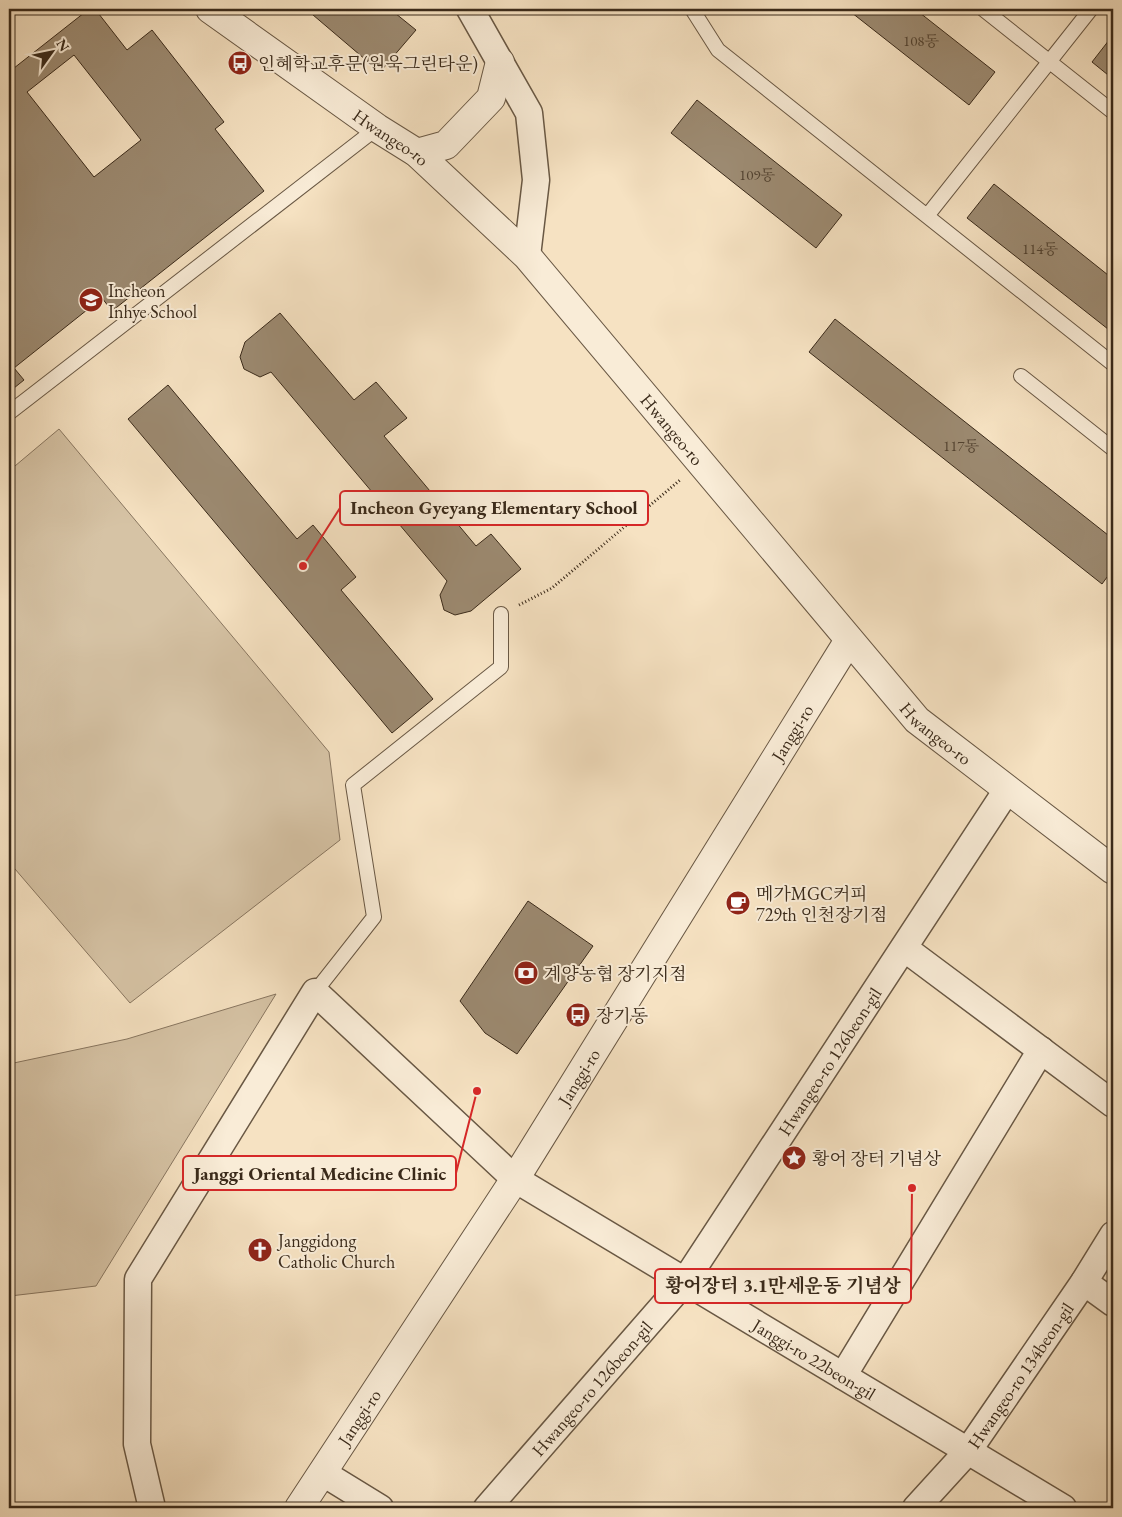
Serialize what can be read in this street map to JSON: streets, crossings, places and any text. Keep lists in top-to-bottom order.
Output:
{
  "streets": {
    "street": [
      "Hwangeo-ro",
      "Janggi-ro",
      "Hwangeo-ro 126beon-gil",
      "Janggi-ro 22beon-gil",
      "Hwangeo-ro 134beon-gil"
    ]
  },
  "crossings": [
    ["Hwangeo-ro", "Janggi-ro"],
    ["Hwangeo-ro", "Hwangeo-ro 126beon-gil"],
    ["Janggi-ro", "Janggi-ro 22beon-gil"],
    ["Hwangeo-ro 126beon-gil", "Janggi-ro 22beon-gil"],
    ["Janggi-ro 22beon-gil", "Hwangeo-ro 134beon-gil"]
  ],
  "places": {
    "bus stop": ["인혜학교후문(원욱그린타운)", "장기동"],
    "school or university": ["Incheon Inhye School"],
    "other": ["Incheon Gyeyang Elementary School", "Janggi Oriental Medicine Clinic", "황어장터 3.1만세운동 기념상"],
    "cafe": ["메가MGC커피 729th 인천장기점"],
    "bank": ["계양농협 장기지점"],
    "place": ["황어 장터 기념상"],
    "church": ["Janggidong Catholic Church"]
  },
  "house_numbers": [
    "108동",
    "109동",
    "114동",
    "117동"
  ],
  "north": "top right"
}
